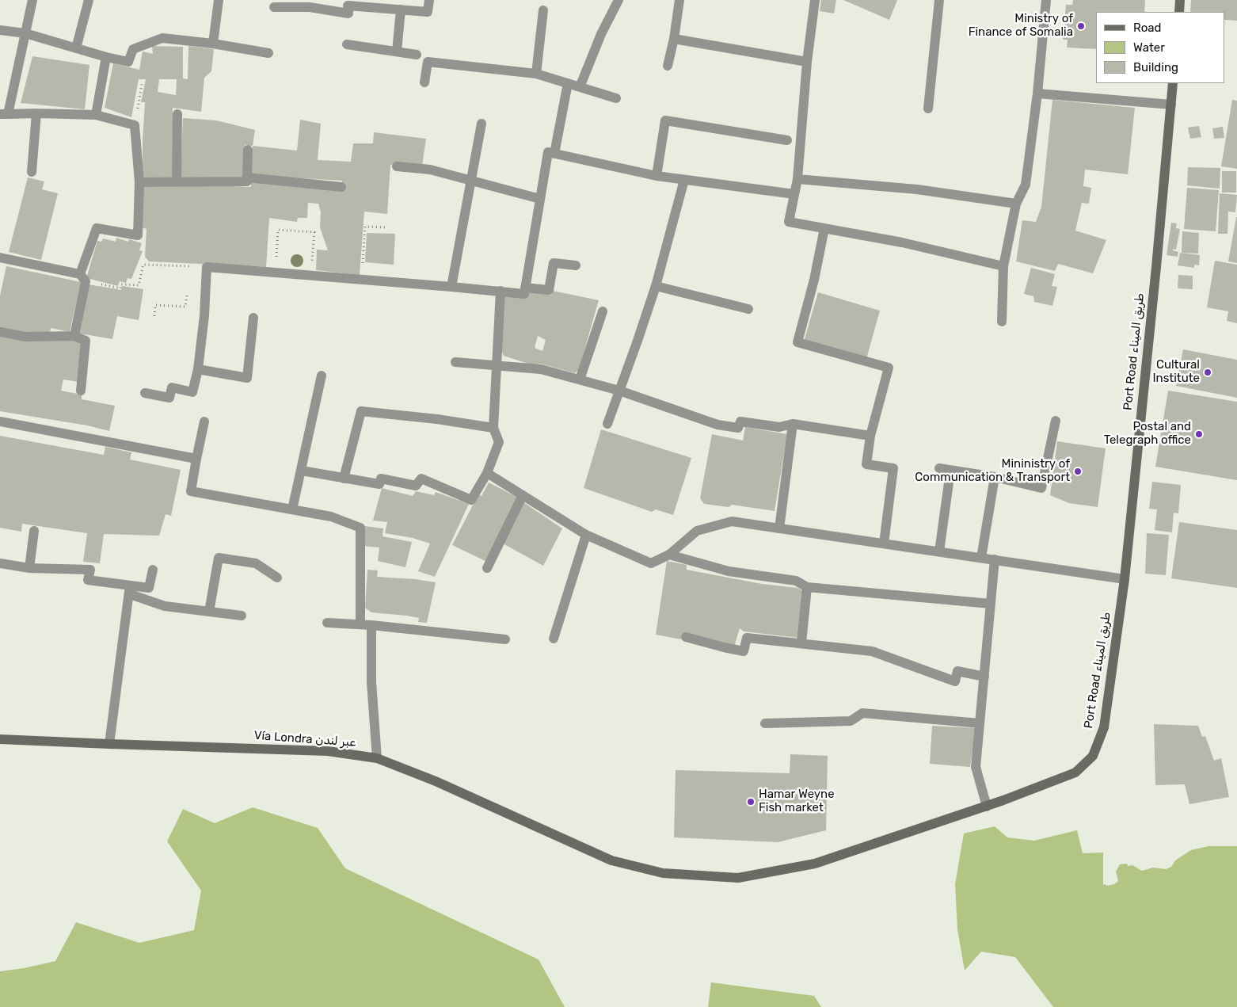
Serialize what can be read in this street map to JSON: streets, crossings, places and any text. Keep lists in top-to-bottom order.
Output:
{
  "streets": {
    "main road": ["Port Road طريق الميناء", "Vía Londra عبر لندن"]
  },
  "crossings": [
    ["Port Road طريق الميناء", "Vía Londra عبر لندن"]
  ],
  "places": [
    "Ministry of Finance of Somalia",
    "Cultural Institute",
    "Postal and Telegraph office",
    "Mininistry of Communication & Transport",
    "Hamar Weyne Fish market"
  ],
  "legend": ["Road", "Water", "Building"]
}
